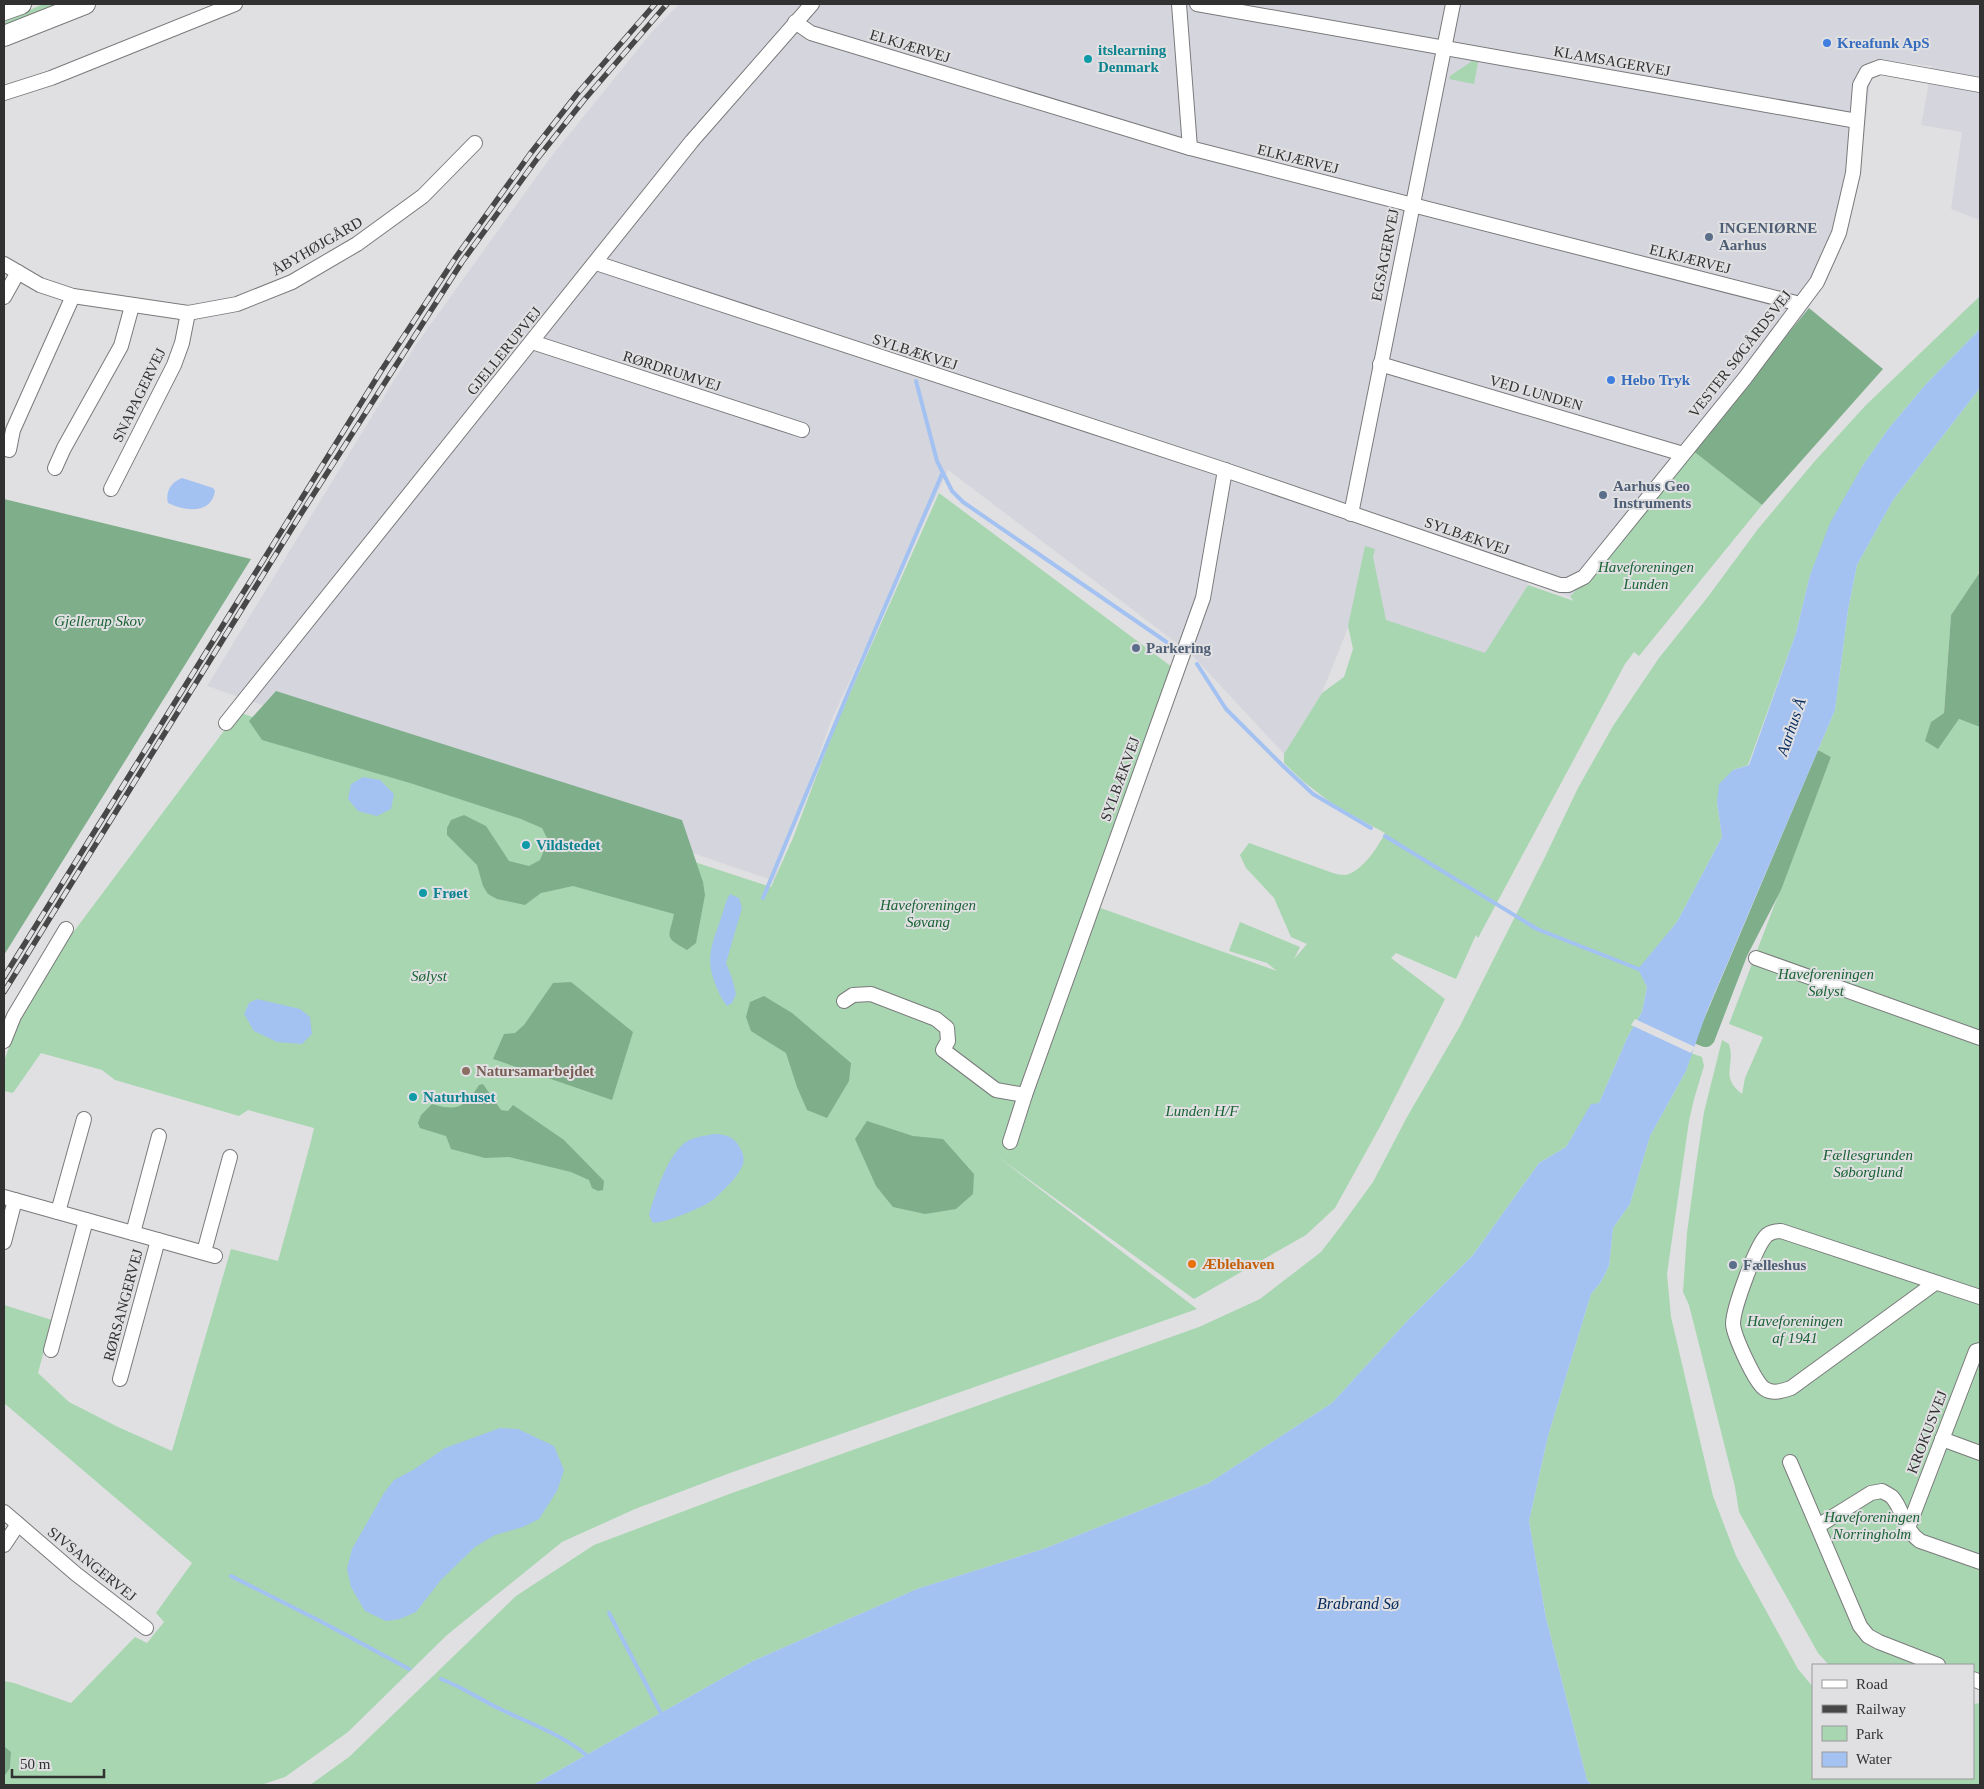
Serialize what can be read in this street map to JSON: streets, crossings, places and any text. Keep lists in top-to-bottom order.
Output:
{
  "streets": {
    "street": [
      "ELKJÆRVEJ",
      "KLAMSAGERVEJ",
      "ÅBYHØJGÅRD",
      "EGSAGERVEJ",
      "GJELLERUPVEJ",
      "SYLBÆKVEJ",
      "VESTER SØGÅRDSVEJ",
      "RØRDRUMVEJ",
      "VED LUNDEN",
      "SNAPAGERVEJ",
      "RØRSANGERVEJ",
      "KROKUSVEJ",
      "SIVSANGERVEJ"
    ]
  },
  "crossings": [
    ["ELKJÆRVEJ", "EGSAGERVEJ"],
    ["ELKJÆRVEJ", "GJELLERUPVEJ"],
    ["ELKJÆRVEJ", "VESTER SØGÅRDSVEJ"],
    ["KLAMSAGERVEJ", "EGSAGERVEJ"],
    ["KLAMSAGERVEJ", "VESTER SØGÅRDSVEJ"],
    ["ÅBYHØJGÅRD", "SNAPAGERVEJ"],
    ["EGSAGERVEJ", "SYLBÆKVEJ"],
    ["EGSAGERVEJ", "VED LUNDEN"],
    ["GJELLERUPVEJ", "SYLBÆKVEJ"],
    ["GJELLERUPVEJ", "RØRDRUMVEJ"],
    ["SYLBÆKVEJ", "VESTER SØGÅRDSVEJ"],
    ["VESTER SØGÅRDSVEJ", "VED LUNDEN"]
  ],
  "water": ["Aarhus Å", "Brabrand Sø"],
  "parks": [
    "Haveforeningen Lunden",
    "Gjellerup Skov",
    "Haveforeningen Søvang",
    "Haveforeningen Sølyst",
    "Sølyst",
    "Lunden H/F",
    "Fællesgrunden Søborglund",
    "Haveforeningen af 1941",
    "Haveforeningen Norringholm"
  ],
  "places": [
    "Kreafunk ApS",
    "itslearning Denmark",
    "INGENIØRNE Aarhus",
    "Hebo Tryk",
    "Aarhus Geo Instruments",
    "Parkering",
    "Vildstedet",
    "Frøet",
    "Natursamarbejdet",
    "Naturhuset",
    "Æblehaven",
    "Fælleshus"
  ],
  "legend": [
    "Road",
    "Railway",
    "Park",
    "Water"
  ],
  "scale_bar": "50 m"
}
